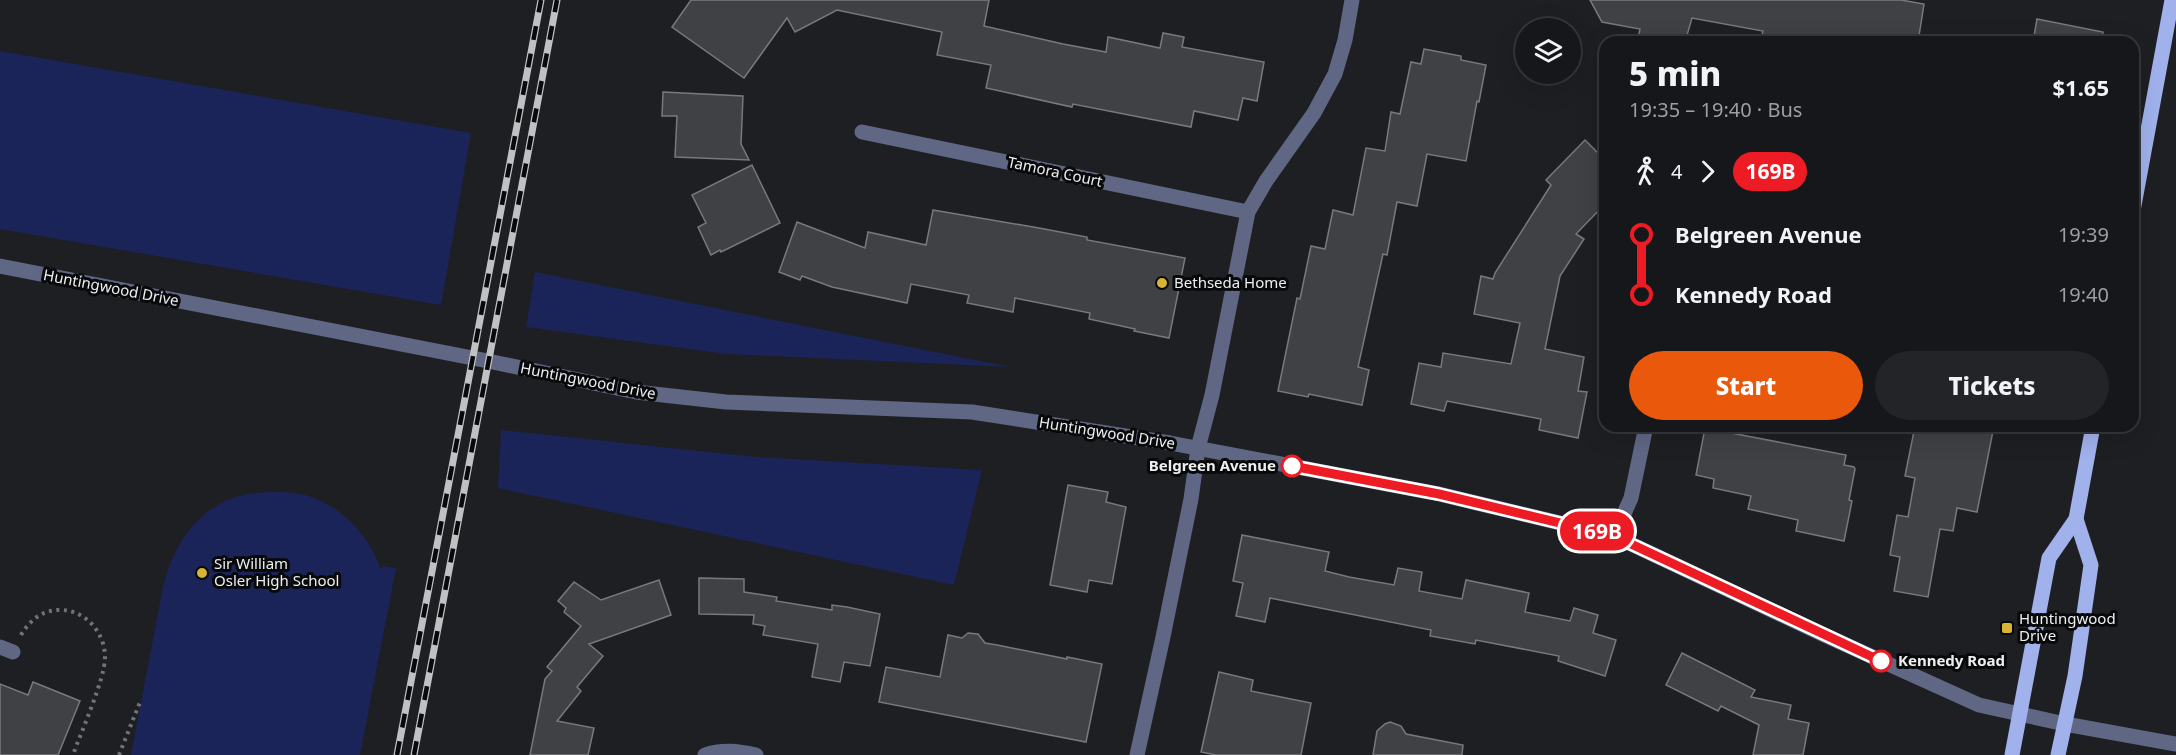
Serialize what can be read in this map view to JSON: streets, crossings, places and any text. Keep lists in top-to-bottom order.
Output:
{
  "streets": {
    "street": ["Tamora Court", "Huntingwood Drive"]
  },
  "places": {
    "other": [
      "Bethseda Home",
      "Belgreen Avenue",
      "Sir William Osler High School",
      "Kennedy Road"
    ],
    "transit": ["Huntingwood Drive"]
  },
  "lines": ["bus line 169B"],
  "page": {
    "on_map": "169B",
    "heading": ["5 min", "19:35 – 19:40 · Bus", "$1.65"],
    "legs": ["4", "169B"],
    "list": [
      {
        "name": "Belgreen Avenue",
        "value": "19:39"
      },
      {
        "name": "Kennedy Road",
        "value": "19:40"
      }
    ],
    "buttons": ["Start", "Tickets"]
  }
}
